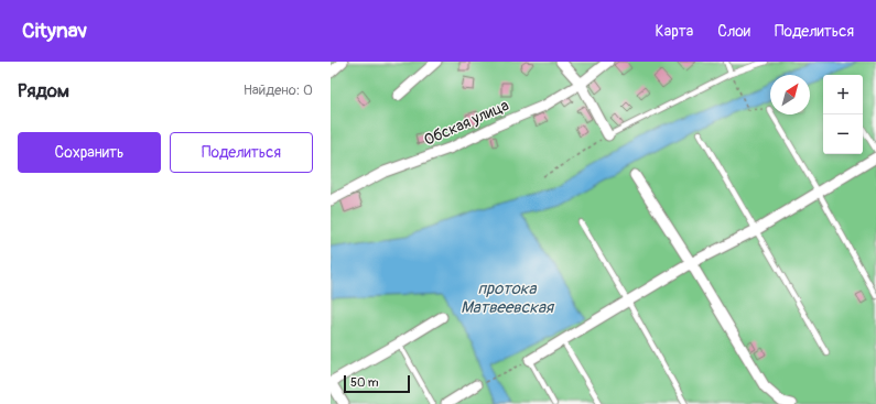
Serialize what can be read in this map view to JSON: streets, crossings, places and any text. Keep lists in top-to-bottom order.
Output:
{
  "streets": {
    "street": ["Обская улица"]
  },
  "water": ["протока Матвеевская"],
  "scale_bar": "50 m",
  "north": "top right",
  "page": {
    "header": "Citynav",
    "nav": ["Карта", "Слои", "Поделиться"],
    "heading": ["Рядом", "Найдено: 0"],
    "map_buttons": ["+", "−"],
    "buttons": ["Сохранить", "Поделиться"],
    "scale": "50 m"
  }
}
